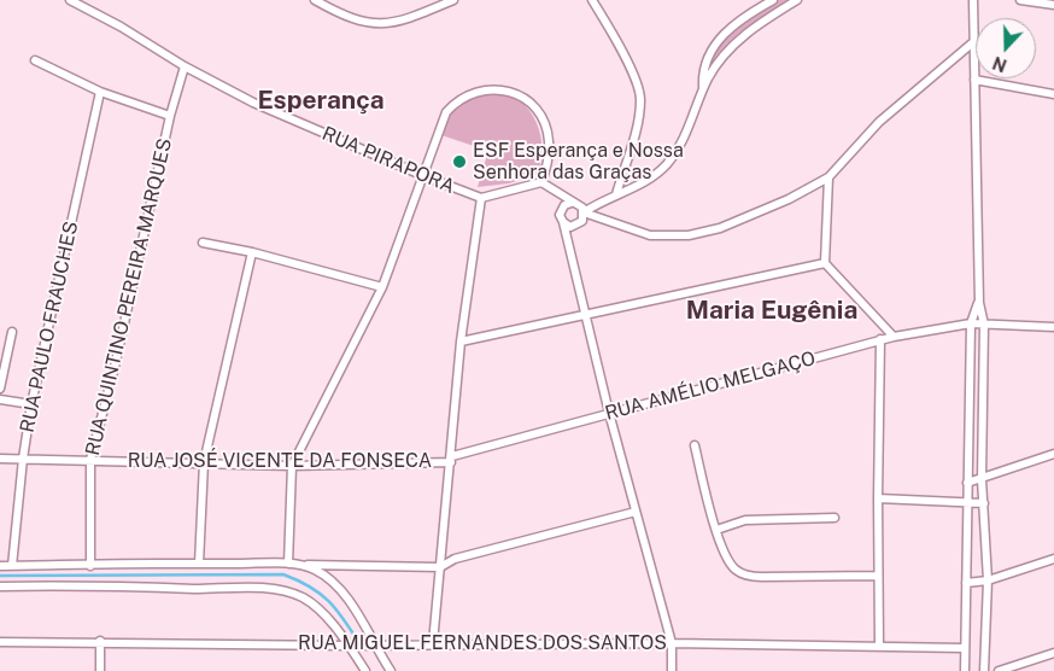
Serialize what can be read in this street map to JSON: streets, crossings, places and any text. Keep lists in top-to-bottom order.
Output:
{
  "streets": {
    "street": [
      "RUA PIRAPORA",
      "RUA QUINTINO PEREIRA MARQUES",
      "RUA PAULO FRAUCHES",
      "RUA AMÉLIO MELGAÇO",
      "RUA JOSÉ VICENTE DA FONSECA",
      "RUA MIGUEL FERNANDES DOS SANTOS"
    ]
  },
  "crossings": [
    ["RUA PIRAPORA", "RUA QUINTINO PEREIRA MARQUES"],
    ["RUA QUINTINO PEREIRA MARQUES", "RUA JOSÉ VICENTE DA FONSECA"],
    ["RUA PAULO FRAUCHES", "RUA JOSÉ VICENTE DA FONSECA"],
    ["RUA AMÉLIO MELGAÇO", "RUA JOSÉ VICENTE DA FONSECA"]
  ],
  "districts": ["Esperança", "Maria Eugênia"],
  "places": ["ESF Esperança e Nossa Senhora das Graças"],
  "north": "bottom"
}
